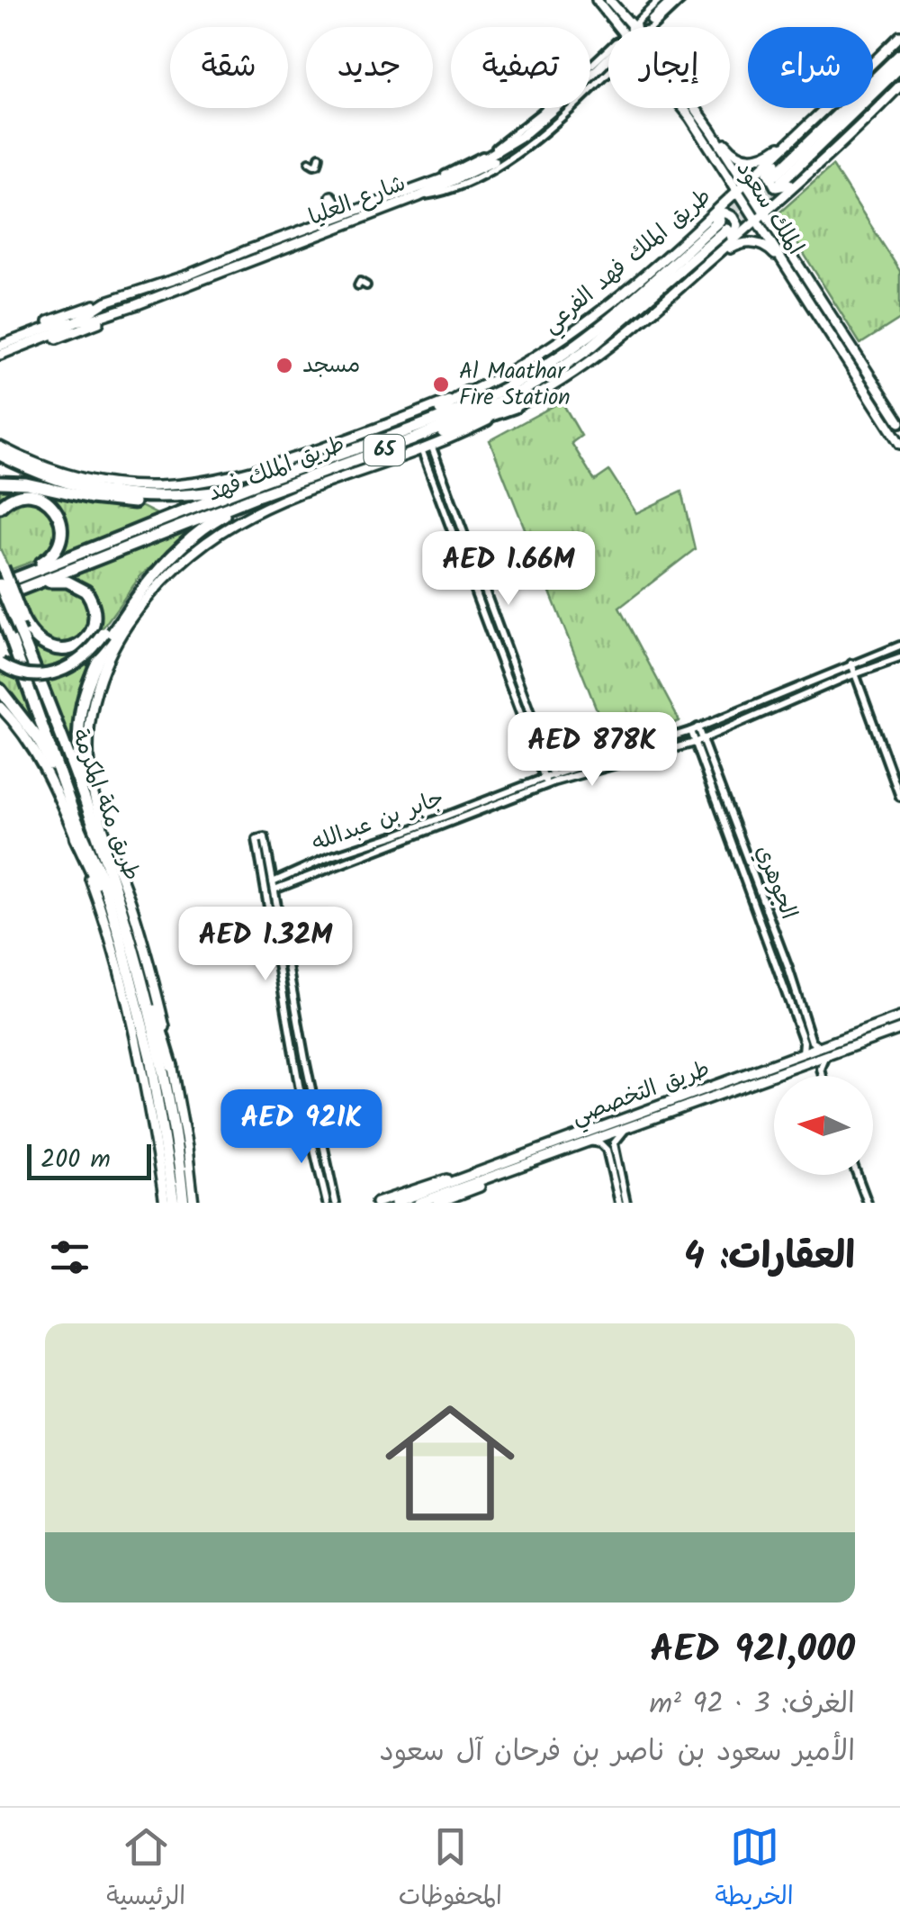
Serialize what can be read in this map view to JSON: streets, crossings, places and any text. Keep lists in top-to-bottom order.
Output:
{
  "streets": {
    "highway": ["65", "طريق الملك فهد", "طريق مكة المكرمة"],
    "main road": [
      "شارع العليا",
      "الملك سعود",
      "طريق الملك فهد الفرعي",
      "طريق التخصصي"
    ],
    "street": ["جابر بن عبدالله", "الجوهري"]
  },
  "crossings": [
    ["الملك سعود", "طريق الملك فهد الفرعي"],
    ["طريق الملك فهد", "طريق مكة المكرمة"],
    ["جابر بن عبدالله", "الجوهري"],
    ["الجوهري", "طريق التخصصي"]
  ],
  "places": ["مسجد", "Al Maathar Fire Station"],
  "scale_bar": "200 m",
  "north": "left",
  "page": {
    "chip": [
      "شراء",
      "إيجار",
      "تصفية",
      "جديد",
      "شقة"
    ],
    "price": [
      "AED 1.66M",
      "AED 878K",
      "AED 1.32M",
      "AED 921K"
    ],
    "scale": "200 m",
    "heading": "العقارات: 4",
    "list": [
      {
        "name": "AED 921,000",
        "note": "الغرف: 3 · 92 m² · الأمير سعود بن ناصر بن فرحان آل سعود"
      }
    ],
    "tabs": ["الخريطة", "المحفوظات", "الرئيسية"]
  }
}
